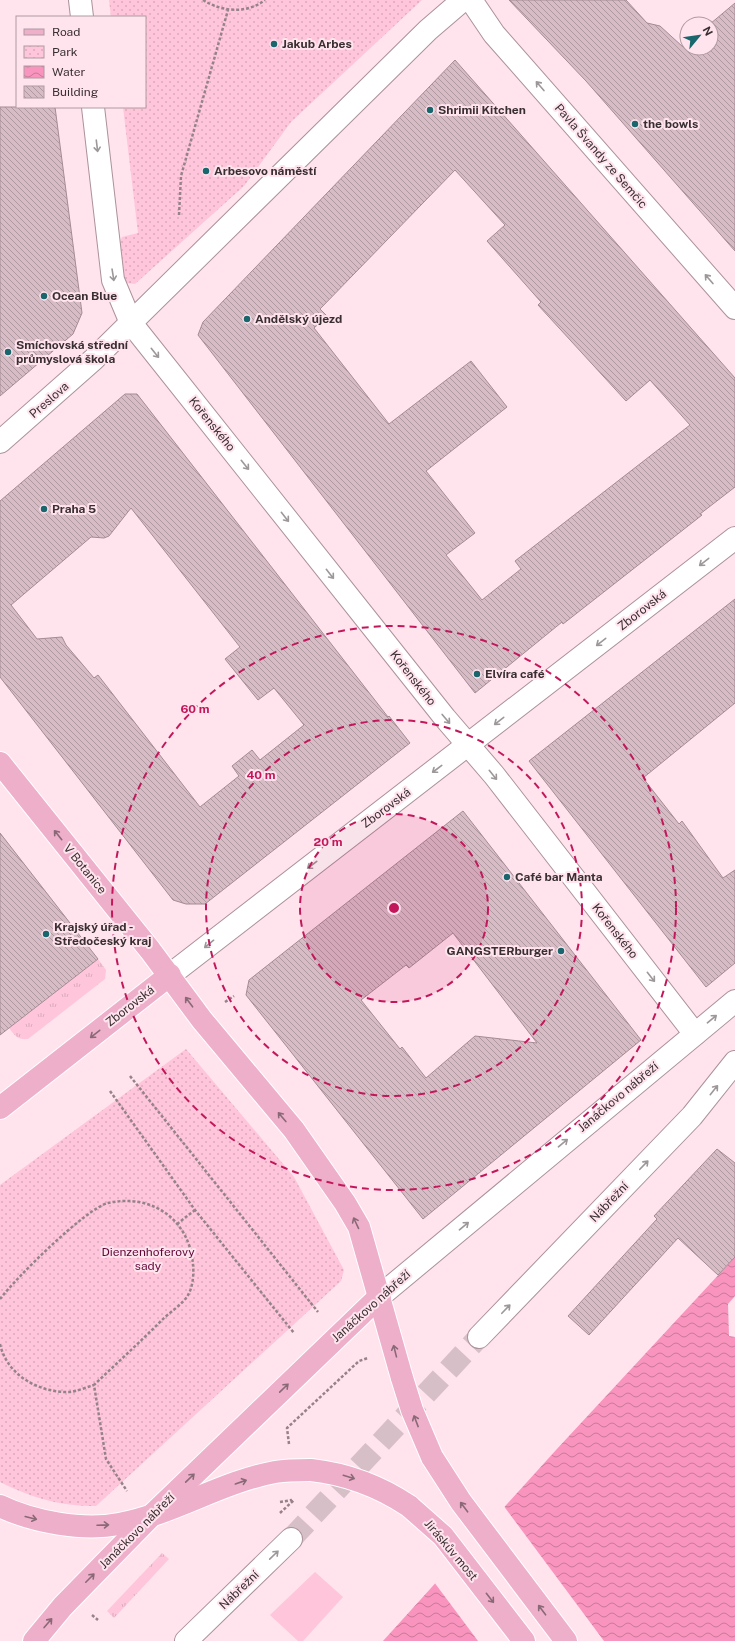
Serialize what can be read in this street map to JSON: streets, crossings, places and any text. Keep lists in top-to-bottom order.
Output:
{
  "streets": {
    "main road": [
      "Zborovská",
      "V Botanice",
      "Janáčkovo nábřeží",
      "Jiráskův most"
    ],
    "street": [
      "Pavla Švandy ze Semčic",
      "Preslova",
      "Kořenského",
      "Nábřežní"
    ]
  },
  "crossings": [
    ["Preslova", "Kořenského"],
    ["Kořenského", "Zborovská"],
    ["Kořenského", "Janáčkovo nábřeží"],
    ["Zborovská", "V Botanice"],
    ["Janáčkovo nábřeží", "Jiráskův most"]
  ],
  "one_way": [
    "Pavla Švandy ze Semčic",
    "Kořenského",
    "Zborovská",
    "V Botanice",
    "Janáčkovo nábřeží",
    "Nábřežní",
    "Jiráskův most"
  ],
  "parks": ["Dienzenhoferovy sady"],
  "places": [
    "Jakub Arbes",
    "Shrimii Kitchen",
    "the bowls",
    "Arbesovo náměstí",
    "Ocean Blue",
    "Andělský újezd",
    "Smíchovská střední průmyslová škola",
    "Praha 5",
    "Elvíra café",
    "Café bar Manta",
    "Krajský úřad - Středočeský kraj",
    "GANGSTERburger"
  ],
  "legend": [
    "Road",
    "Park",
    "Water",
    "Building"
  ],
  "north": "top right",
  "rings": ["60 m", "40 m", "20 m"]
}
